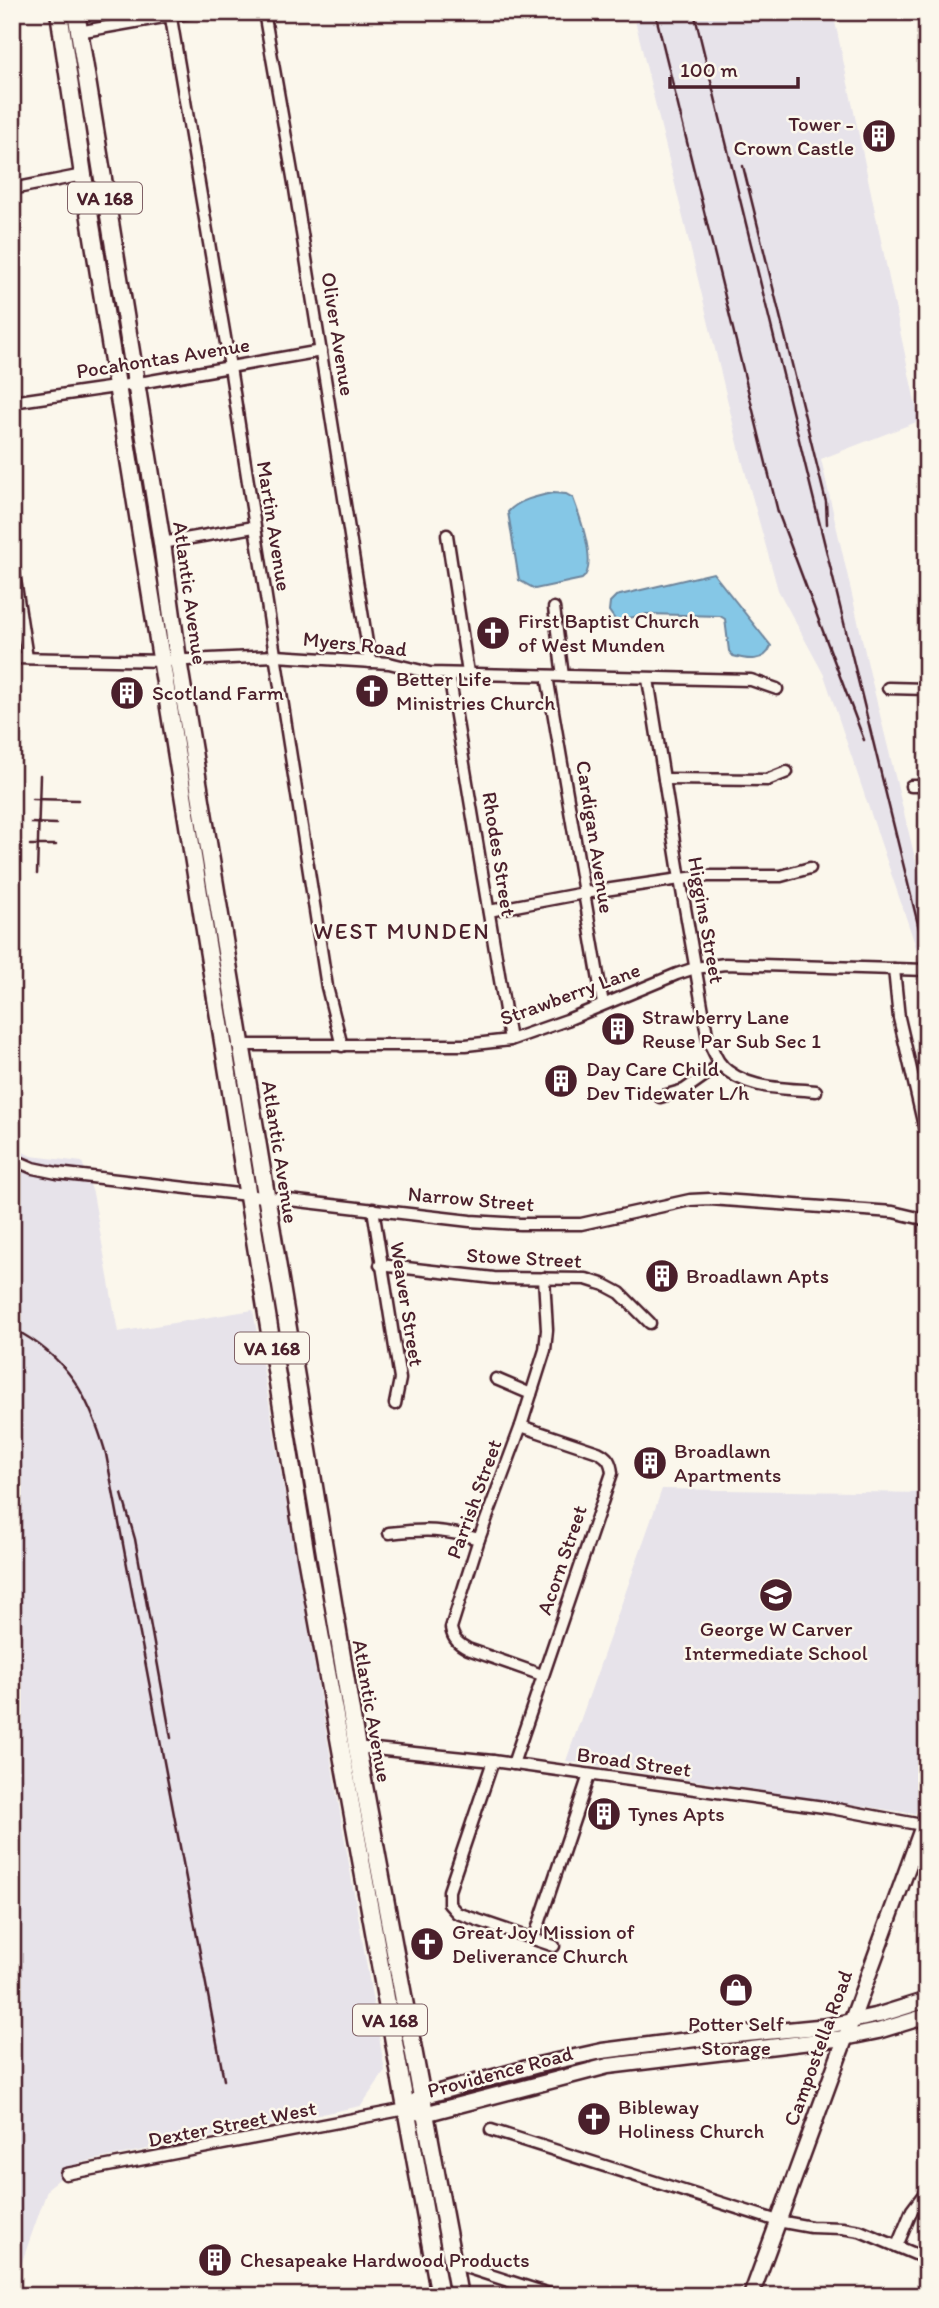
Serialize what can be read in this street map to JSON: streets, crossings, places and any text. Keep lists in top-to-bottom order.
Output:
{
  "streets": {
    "main road": [
      "VA 168",
      "Atlantic Avenue",
      "Campostella Road",
      "Providence Road"
    ],
    "street": [
      "Oliver Avenue",
      "Pocahontas Avenue",
      "Martin Avenue",
      "Myers Road",
      "Cardigan Avenue",
      "Rhodes Street",
      "Higgins Street",
      "Strawberry Lane",
      "Narrow Street",
      "Stowe Street",
      "Weaver Street",
      "Parrish Street",
      "Acorn Street",
      "Broad Street",
      "Dexter Street West"
    ]
  },
  "crossings": [
    ["Oliver Avenue", "Pocahontas Avenue"],
    ["Oliver Avenue", "Myers Road"],
    ["Pocahontas Avenue", "Martin Avenue"],
    ["Pocahontas Avenue", "Atlantic Avenue"],
    ["Martin Avenue", "Myers Road"],
    ["Martin Avenue", "Strawberry Lane"],
    ["Atlantic Avenue", "Myers Road"],
    ["Atlantic Avenue", "Strawberry Lane"],
    ["Atlantic Avenue", "Narrow Street"],
    ["Atlantic Avenue", "Broad Street"],
    ["Atlantic Avenue", "Providence Road"],
    ["Atlantic Avenue", "Dexter Street West"],
    ["Myers Road", "Cardigan Avenue"],
    ["Myers Road", "Rhodes Street"],
    ["Myers Road", "Higgins Street"],
    ["Cardigan Avenue", "Strawberry Lane"],
    ["Rhodes Street", "Strawberry Lane"],
    ["Higgins Street", "Strawberry Lane"],
    ["Narrow Street", "Weaver Street"],
    ["Stowe Street", "Weaver Street"],
    ["Stowe Street", "Parrish Street"],
    ["Parrish Street", "Acorn Street"],
    ["Acorn Street", "Broad Street"],
    ["Broad Street", "Campostella Road"],
    ["Campostella Road", "Providence Road"],
    ["Providence Road", "Dexter Street West"]
  ],
  "districts": ["WEST MUNDEN"],
  "places": {
    "building": [
      "Tower - Crown Castle",
      "Scotland Farm",
      "Strawberry Lane Reuse Par Sub Sec 1",
      "Day Care Child Dev Tidewater L/h",
      "Broadlawn Apts",
      "Broadlawn Apartments",
      "Tynes Apts",
      "Chesapeake Hardwood Products"
    ],
    "church": [
      "First Baptist Church of West Munden",
      "Better Life Ministries Church",
      "Great Joy Mission of Deliverance Church",
      "Bibleway Holiness Church"
    ],
    "school or university": ["George W Carver Intermediate School"],
    "shop": ["Potter Self Storage"]
  },
  "scale_bar": "100 m"
}
